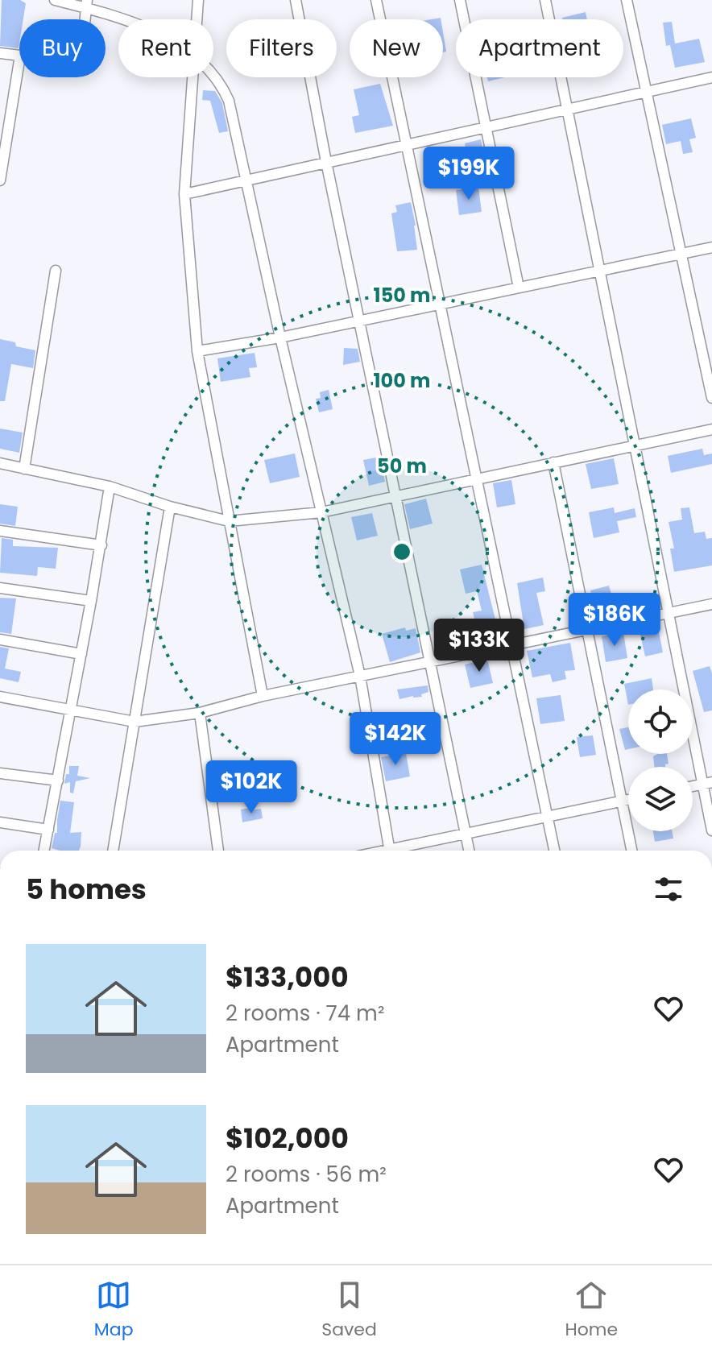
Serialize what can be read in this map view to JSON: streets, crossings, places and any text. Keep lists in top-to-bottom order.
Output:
{
  "page": {
    "chip": [
      "Buy",
      "Rent",
      "Filters",
      "New",
      "Apartment"
    ],
    "price": [
      "$199K",
      "$186K",
      "$133K",
      "$142K",
      "$102K"
    ],
    "heading": "5 homes",
    "list": [
      {
        "name": "$133,000",
        "note": "2 rooms · 74 m² · Apartment"
      },
      {
        "name": "$102,000",
        "note": "2 rooms · 56 m² · Apartment"
      }
    ],
    "tabs": ["Map", "Saved", "Home"]
  },
  "rings": ["150 m", "100 m", "50 m"]
}
